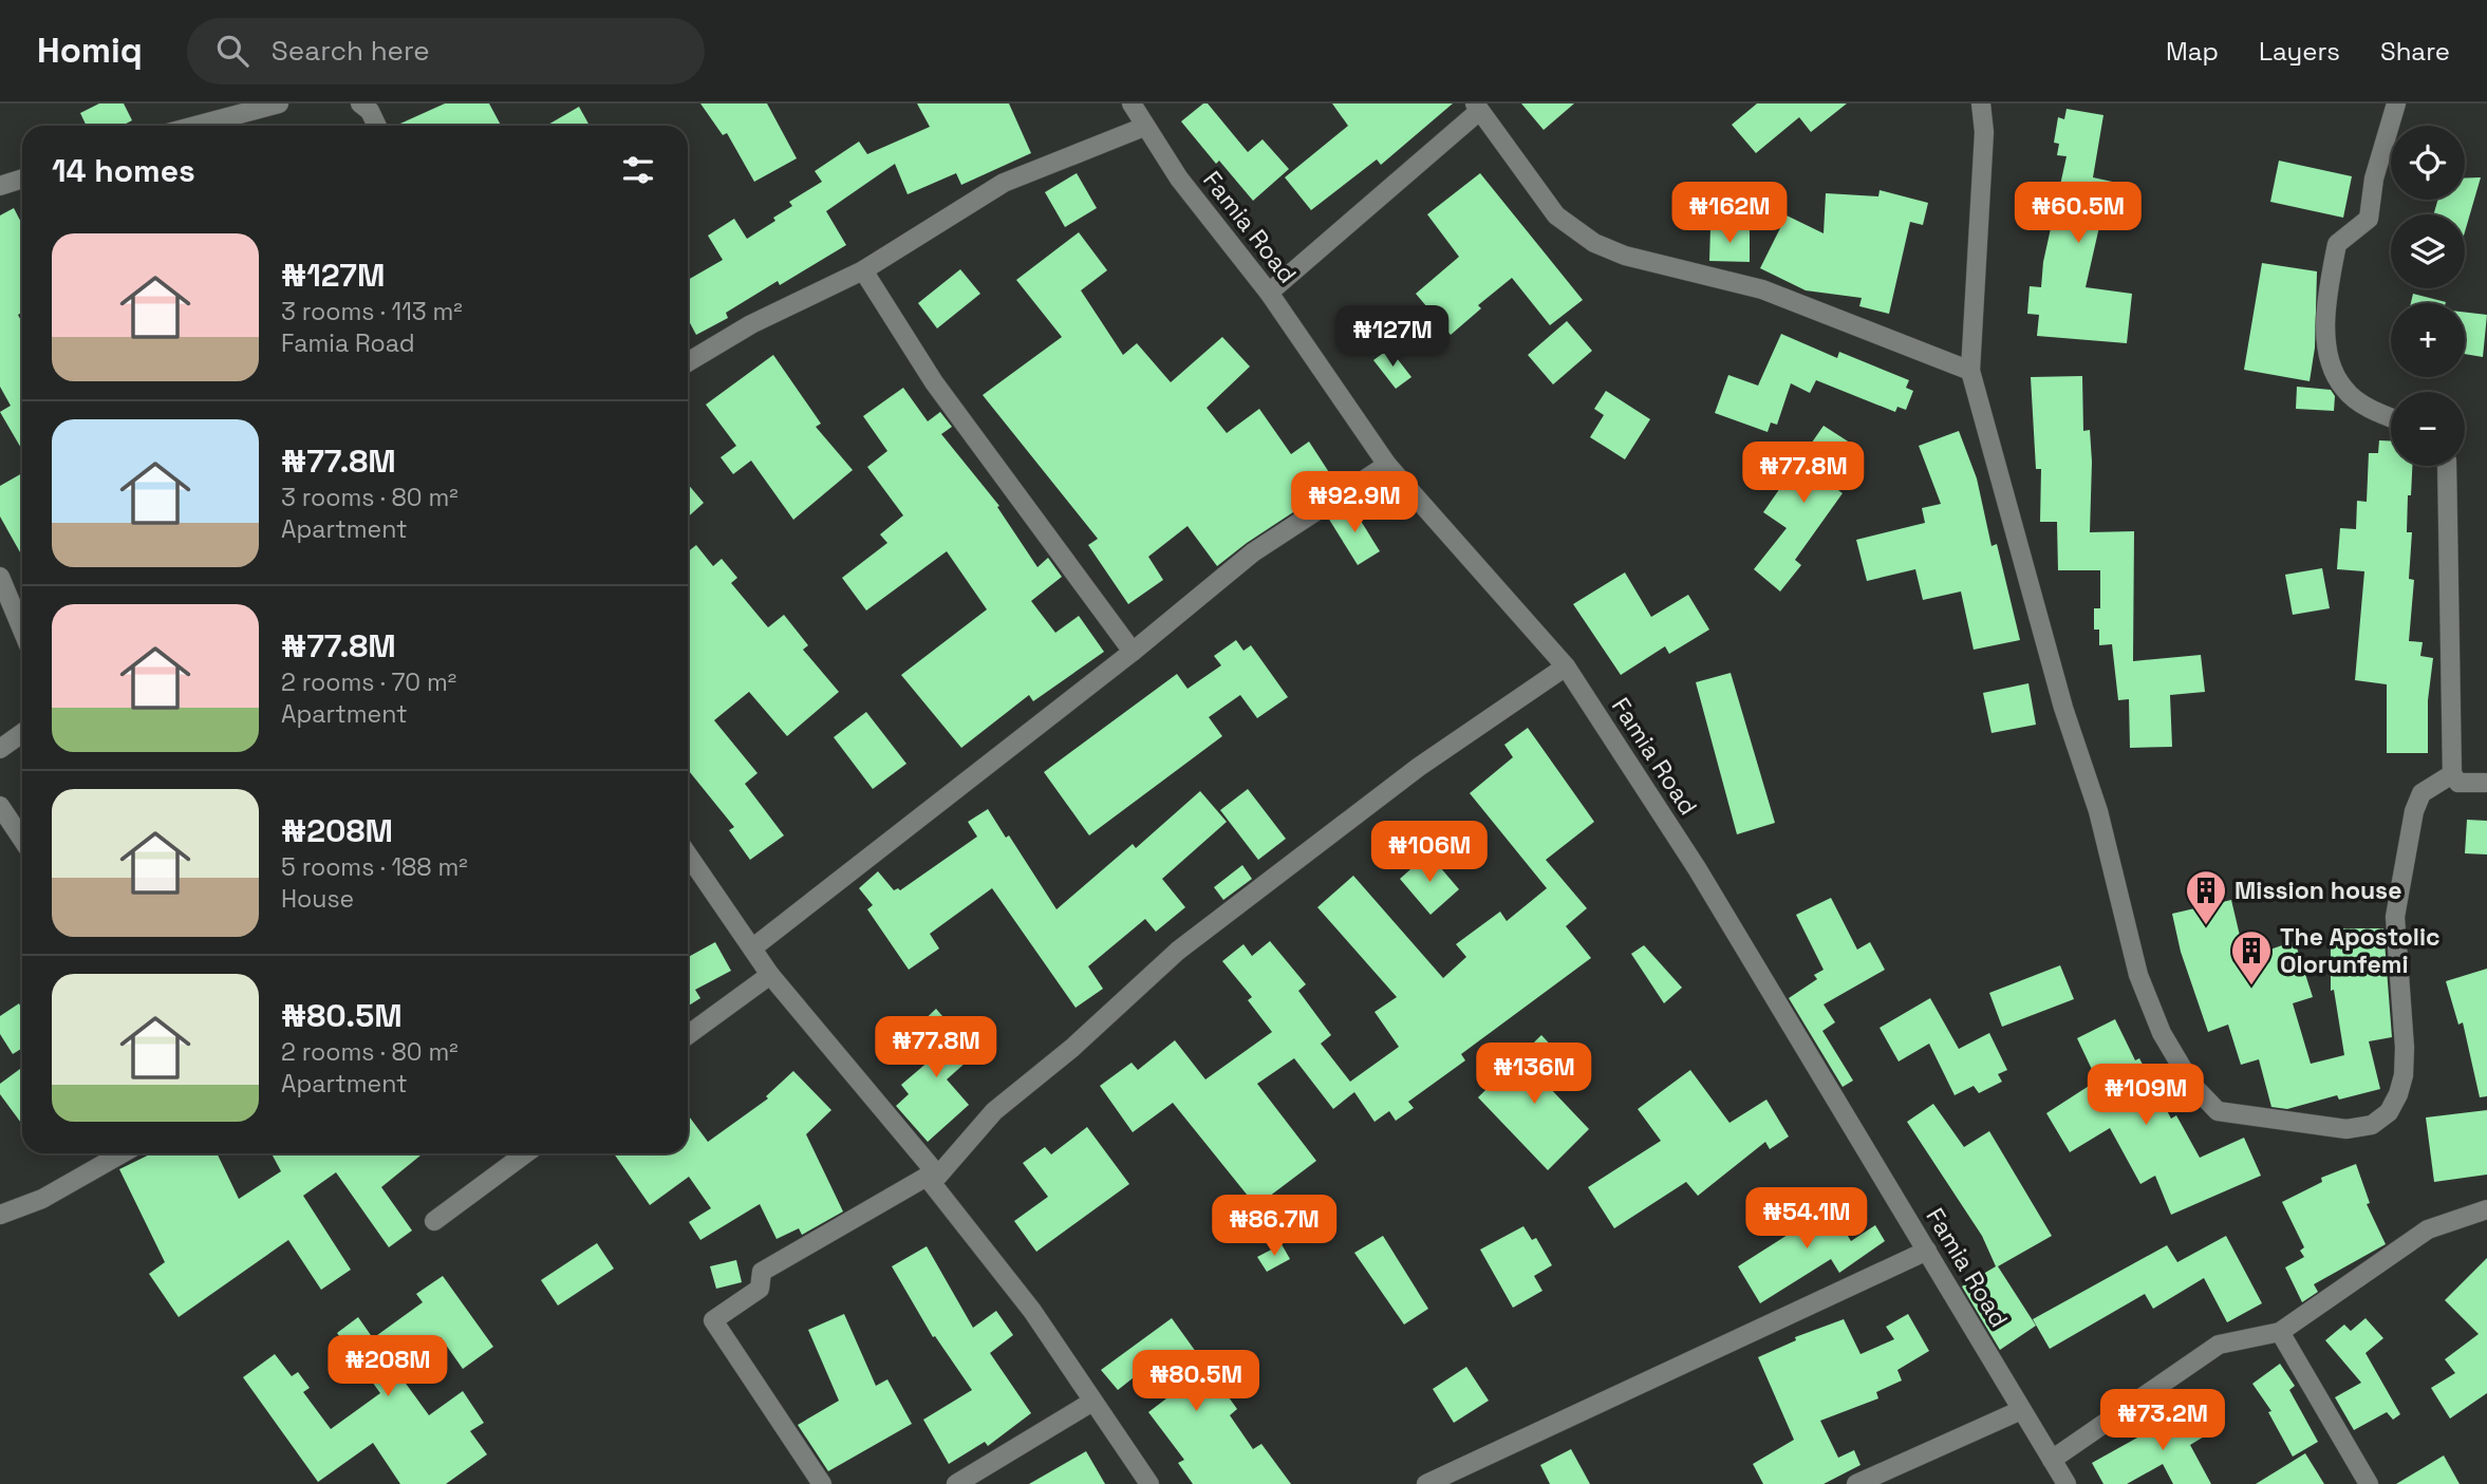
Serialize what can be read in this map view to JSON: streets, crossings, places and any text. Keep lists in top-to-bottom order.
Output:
{
  "streets": {
    "street": ["Famia Road"]
  },
  "places": {
    "building": ["Mission house", "The Apostolic Olorunfemi"]
  },
  "page": {
    "header": "Homiq",
    "search": "Search here",
    "nav": ["Map", "Layers", "Share"],
    "map_buttons": ["+", "−"],
    "heading": "14 homes",
    "price": [
      "₦162M",
      "₦60.5M",
      "₦127M",
      "₦77.8M",
      "₦92.9M",
      "₦106M",
      "₦77.8M",
      "₦136M",
      "₦109M",
      "₦54.1M",
      "₦86.7M",
      "₦208M",
      "₦80.5M",
      "₦73.2M"
    ],
    "list": [
      {
        "name": "₦127M",
        "note": "3 rooms · 113 m² · Famia Road"
      },
      {
        "name": "₦77.8M",
        "note": "3 rooms · 80 m² · Apartment"
      },
      {
        "name": "₦77.8M",
        "note": "2 rooms · 70 m² · Apartment"
      },
      {
        "name": "₦208M",
        "note": "5 rooms · 188 m² · House"
      },
      {
        "name": "₦80.5M",
        "note": "2 rooms · 80 m² · Apartment"
      }
    ]
  }
}
